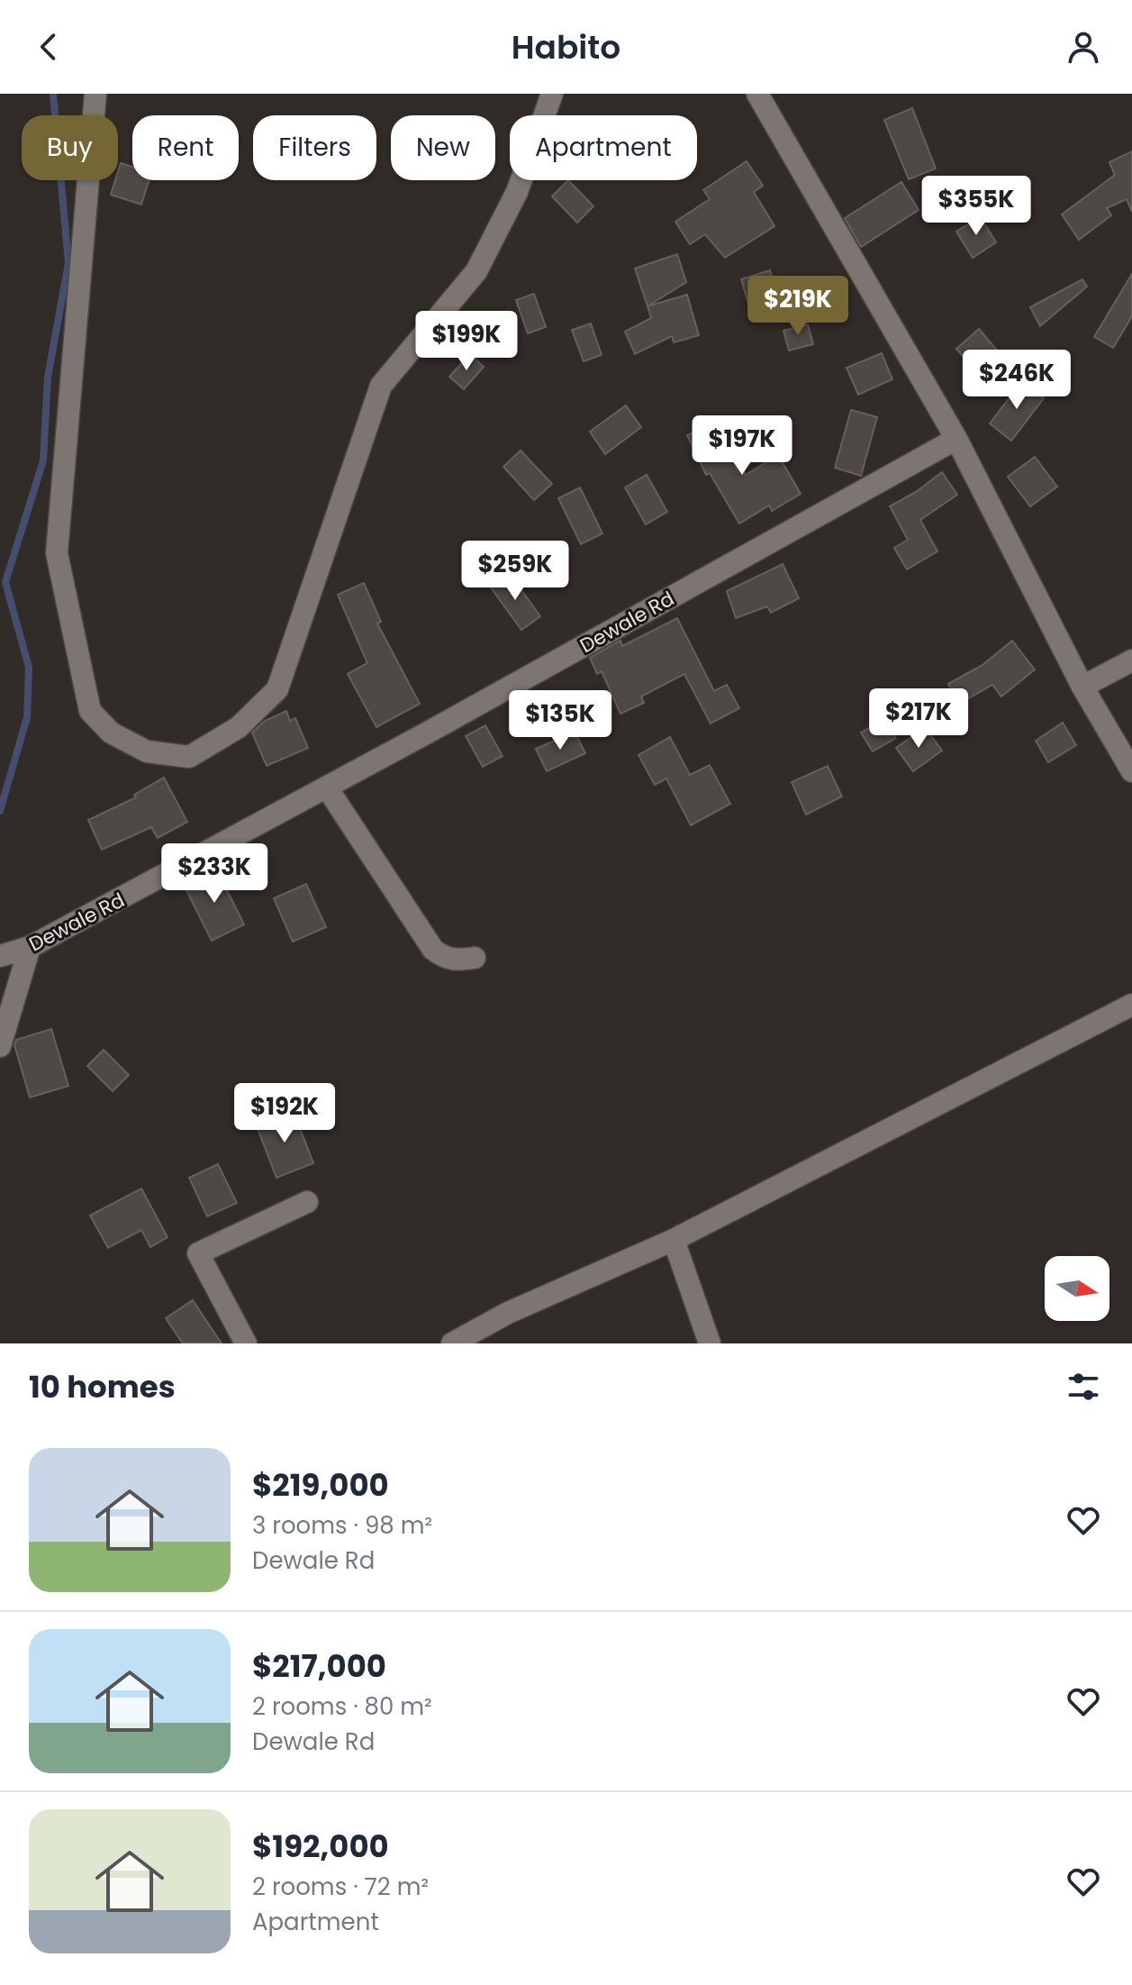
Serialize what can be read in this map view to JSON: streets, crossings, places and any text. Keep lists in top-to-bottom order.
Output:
{
  "streets": {
    "street": ["Dewale Rd"]
  },
  "north": "right",
  "page": {
    "header": "Habito",
    "chip": [
      "Buy",
      "Rent",
      "Filters",
      "New",
      "Apartment"
    ],
    "price": [
      "$355K",
      "$219K",
      "$199K",
      "$246K",
      "$197K",
      "$259K",
      "$217K",
      "$135K",
      "$233K",
      "$192K"
    ],
    "heading": "10 homes",
    "list": [
      {
        "name": "$219,000",
        "note": "3 rooms · 98 m² · Dewale Rd"
      },
      {
        "name": "$217,000",
        "note": "2 rooms · 80 m² · Dewale Rd"
      },
      {
        "name": "$192,000",
        "note": "2 rooms · 72 m² · Apartment"
      }
    ]
  }
}
